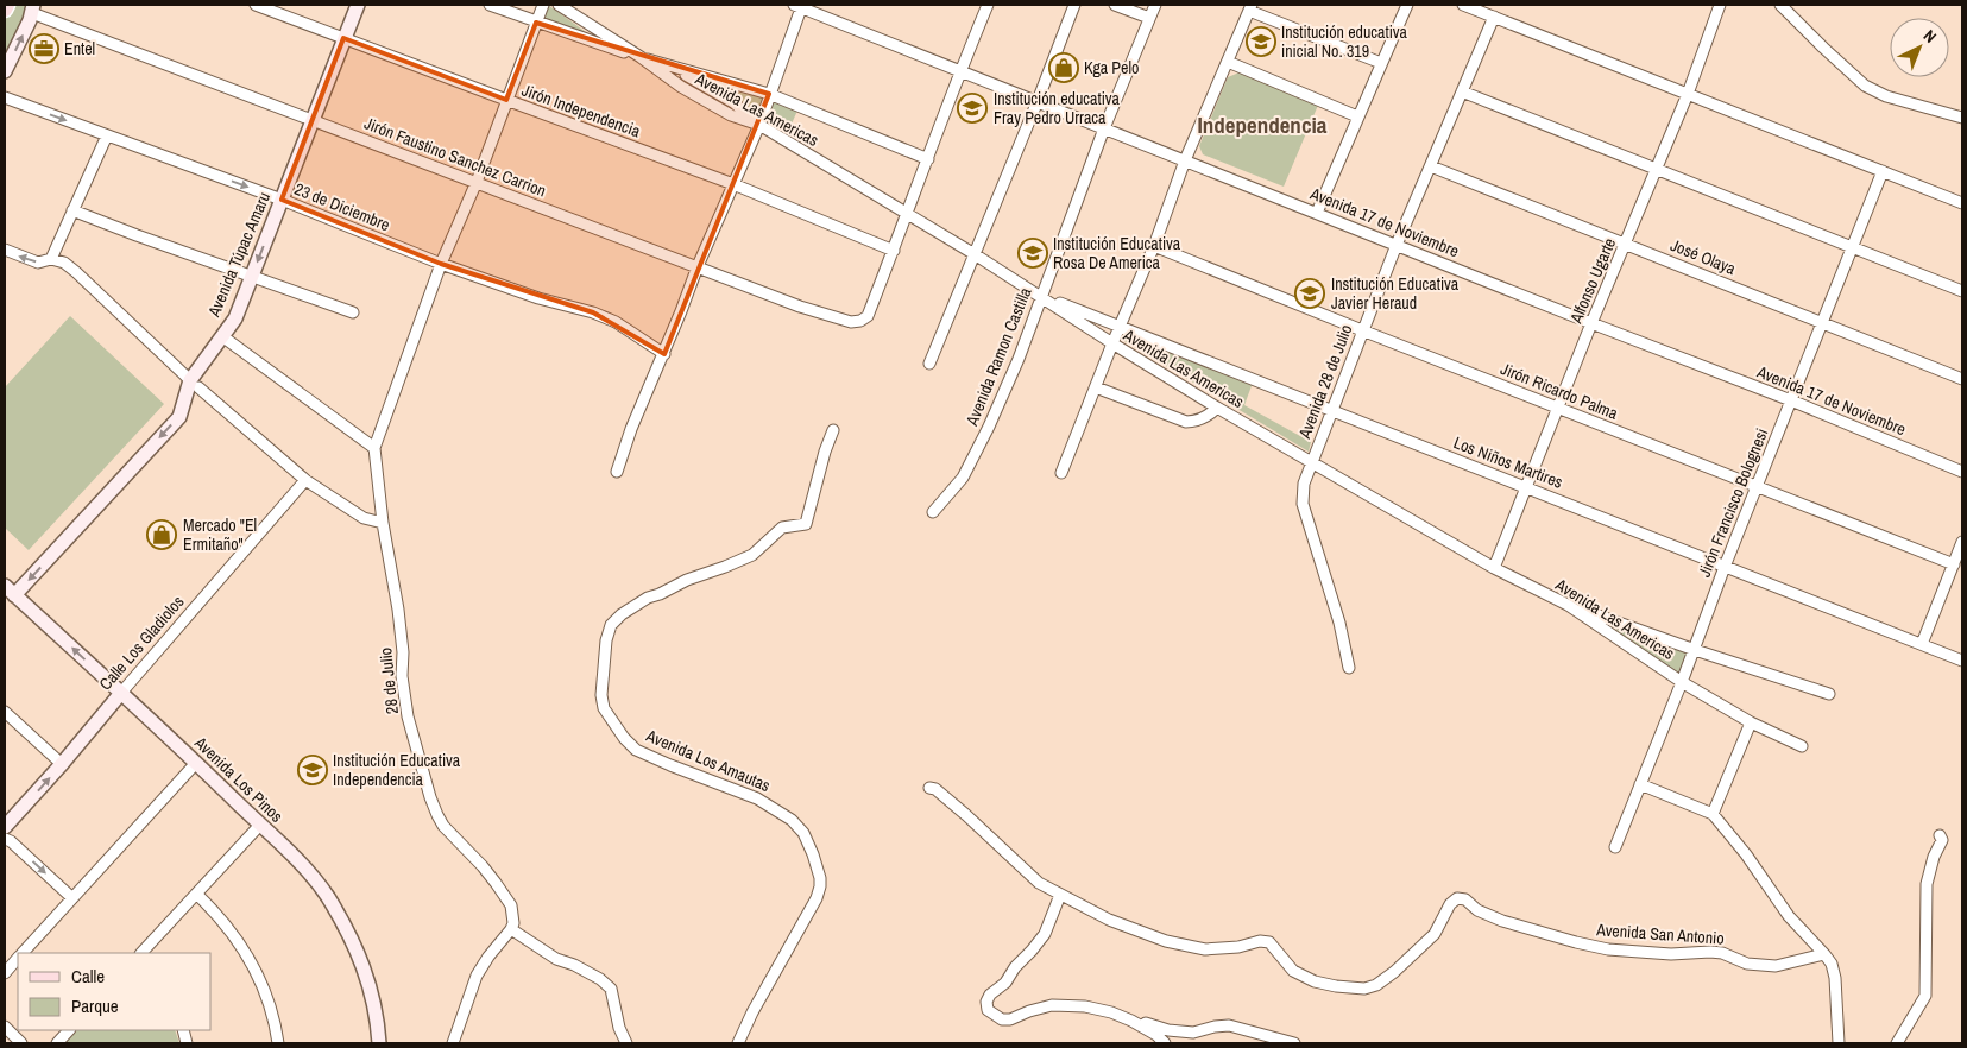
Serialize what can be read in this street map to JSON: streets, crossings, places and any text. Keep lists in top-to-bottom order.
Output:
{
  "streets": {
    "street": [
      "Avenida Las Americas",
      "Jirón Independencia",
      "Jirón Faustino Sanchez Carrion",
      "23 de Diciembre",
      "Avenida 17 de Noviembre",
      "Avenida Túpac Amaru",
      "José Olaya",
      "Alfonso Ugarte",
      "Avenida Ramon Castilla",
      "Avenida 28 de Julio",
      "Jirón Ricardo Palma",
      "Los Niños Martires",
      "Jirón Francisco Bolognesi",
      "Calle Los Gladiolos",
      "28 de Julio",
      "Avenida Los Amautas",
      "Avenida Los Pinos",
      "Avenida San Antonio"
    ]
  },
  "crossings": [
    ["Avenida Las Americas", "Alfonso Ugarte"],
    ["Avenida Las Americas", "Avenida Ramon Castilla"],
    ["Avenida Las Americas", "Avenida 28 de Julio"],
    ["Avenida Las Americas", "Los Niños Martires"],
    ["Avenida Las Americas", "Jirón Francisco Bolognesi"],
    ["Jirón Independencia", "Jirón Faustino Sanchez Carrion"],
    ["Jirón Independencia", "Avenida Túpac Amaru"],
    ["Jirón Faustino Sanchez Carrion", "Avenida Túpac Amaru"],
    ["23 de Diciembre", "Avenida Túpac Amaru"],
    ["Avenida 17 de Noviembre", "Alfonso Ugarte"],
    ["Avenida 17 de Noviembre", "Avenida Ramon Castilla"],
    ["Avenida 17 de Noviembre", "Avenida 28 de Julio"],
    ["Avenida 17 de Noviembre", "Jirón Francisco Bolognesi"],
    ["Avenida Túpac Amaru", "Avenida Los Pinos"],
    ["José Olaya", "Alfonso Ugarte"],
    ["José Olaya", "Avenida 28 de Julio"],
    ["José Olaya", "Jirón Francisco Bolognesi"],
    ["Alfonso Ugarte", "Jirón Ricardo Palma"],
    ["Alfonso Ugarte", "Los Niños Martires"],
    ["Avenida Ramon Castilla", "Los Niños Martires"],
    ["Avenida 28 de Julio", "Jirón Ricardo Palma"],
    ["Avenida 28 de Julio", "Los Niños Martires"],
    ["Jirón Ricardo Palma", "Jirón Francisco Bolognesi"],
    ["Los Niños Martires", "Jirón Francisco Bolognesi"],
    ["Calle Los Gladiolos", "Avenida Los Pinos"]
  ],
  "one_way": ["Avenida Túpac Amaru"],
  "districts": ["Independencia"],
  "places": {
    "school or university": [
      "Institución educativa inicial No. 319",
      "Institución educativa Fray Pedro Urraca",
      "Institución Educativa Rosa De America",
      "Institución Educativa Javier Heraud",
      "Institución Educativa Independencia"
    ],
    "office": ["Entel"],
    "shop": ["Kga Pelo", "Mercado \"El Ermitaño\""]
  },
  "legend": ["Calle", "Parque"],
  "north": "top right"
}
